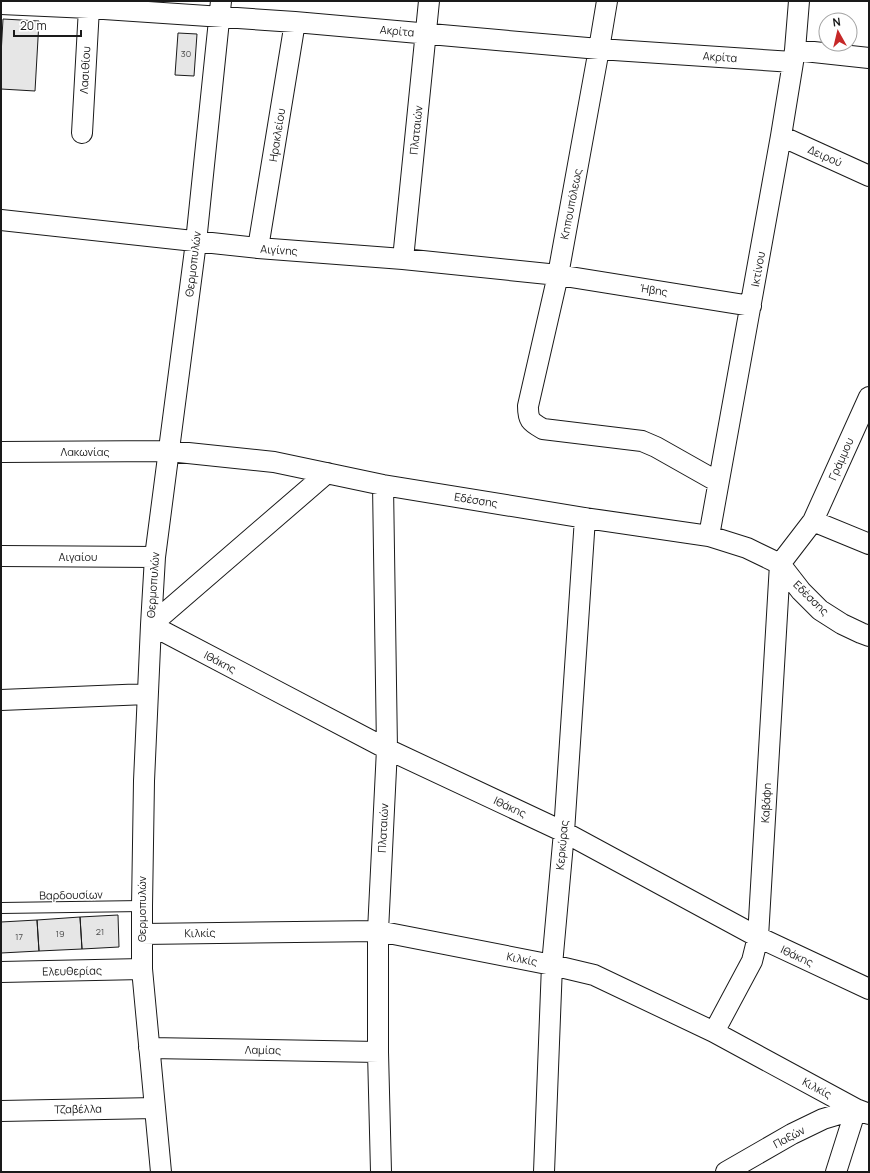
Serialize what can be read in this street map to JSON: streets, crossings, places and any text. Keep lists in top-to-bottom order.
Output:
{
  "streets": {
    "street": [
      "Ακρίτα",
      "Λασιθίου",
      "Πλαταιών",
      "Ηρακλείου",
      "Δειρού",
      "Κηπουπόλεως",
      "Αιγίνης",
      "Θερμοπυλών",
      "Ικτίνου",
      "Ήβης",
      "Λακωνίας",
      "Γράμμου",
      "Εδέσσης",
      "Αιγαίου",
      "Ιθάκης",
      "Καβάφη",
      "Κερκύρας",
      "Κιλκίς",
      "Ελευθερίας",
      "Λαμίας",
      "Τζαβέλλα",
      "Παξών"
    ],
    "lane": ["Βαρδουσίων"]
  },
  "crossings": [
    ["Ακρίτα", "Λασιθίου"],
    ["Ακρίτα", "Πλαταιών"],
    ["Ακρίτα", "Ηρακλείου"],
    ["Ακρίτα", "Κηπουπόλεως"],
    ["Ακρίτα", "Θερμοπυλών"],
    ["Ακρίτα", "Ικτίνου"],
    ["Πλαταιών", "Αιγίνης"],
    ["Πλαταιών", "Εδέσσης"],
    ["Πλαταιών", "Ιθάκης"],
    ["Πλαταιών", "Κιλκίς"],
    ["Πλαταιών", "Λαμίας"],
    ["Ηρακλείου", "Αιγίνης"],
    ["Δειρού", "Ικτίνου"],
    ["Κηπουπόλεως", "Αιγίνης"],
    ["Κηπουπόλεως", "Ικτίνου"],
    ["Κηπουπόλεως", "Ήβης"],
    ["Αιγίνης", "Θερμοπυλών"],
    ["Αιγίνης", "Ήβης"],
    ["Θερμοπυλών", "Λακωνίας"],
    ["Θερμοπυλών", "Εδέσσης"],
    ["Θερμοπυλών", "Αιγαίου"],
    ["Θερμοπυλών", "Ιθάκης"],
    ["Θερμοπυλών", "Βαρδουσίων"],
    ["Θερμοπυλών", "Κιλκίς"],
    ["Θερμοπυλών", "Ελευθερίας"],
    ["Θερμοπυλών", "Λαμίας"],
    ["Θερμοπυλών", "Τζαβέλλα"],
    ["Ικτίνου", "Ήβης"],
    ["Ικτίνου", "Εδέσσης"],
    ["Λακωνίας", "Εδέσσης"],
    ["Εδέσσης", "Καβάφη"],
    ["Εδέσσης", "Κερκύρας"],
    ["Ιθάκης", "Καβάφη"],
    ["Ιθάκης", "Κερκύρας"],
    ["Καβάφη", "Κιλκίς"],
    ["Κερκύρας", "Κιλκίς"],
    ["Κιλκίς", "Παξών"]
  ],
  "house_numbers": [
    "30",
    "21",
    "19",
    "17"
  ],
  "scale_bar": "20 m",
  "north": "top"
}
